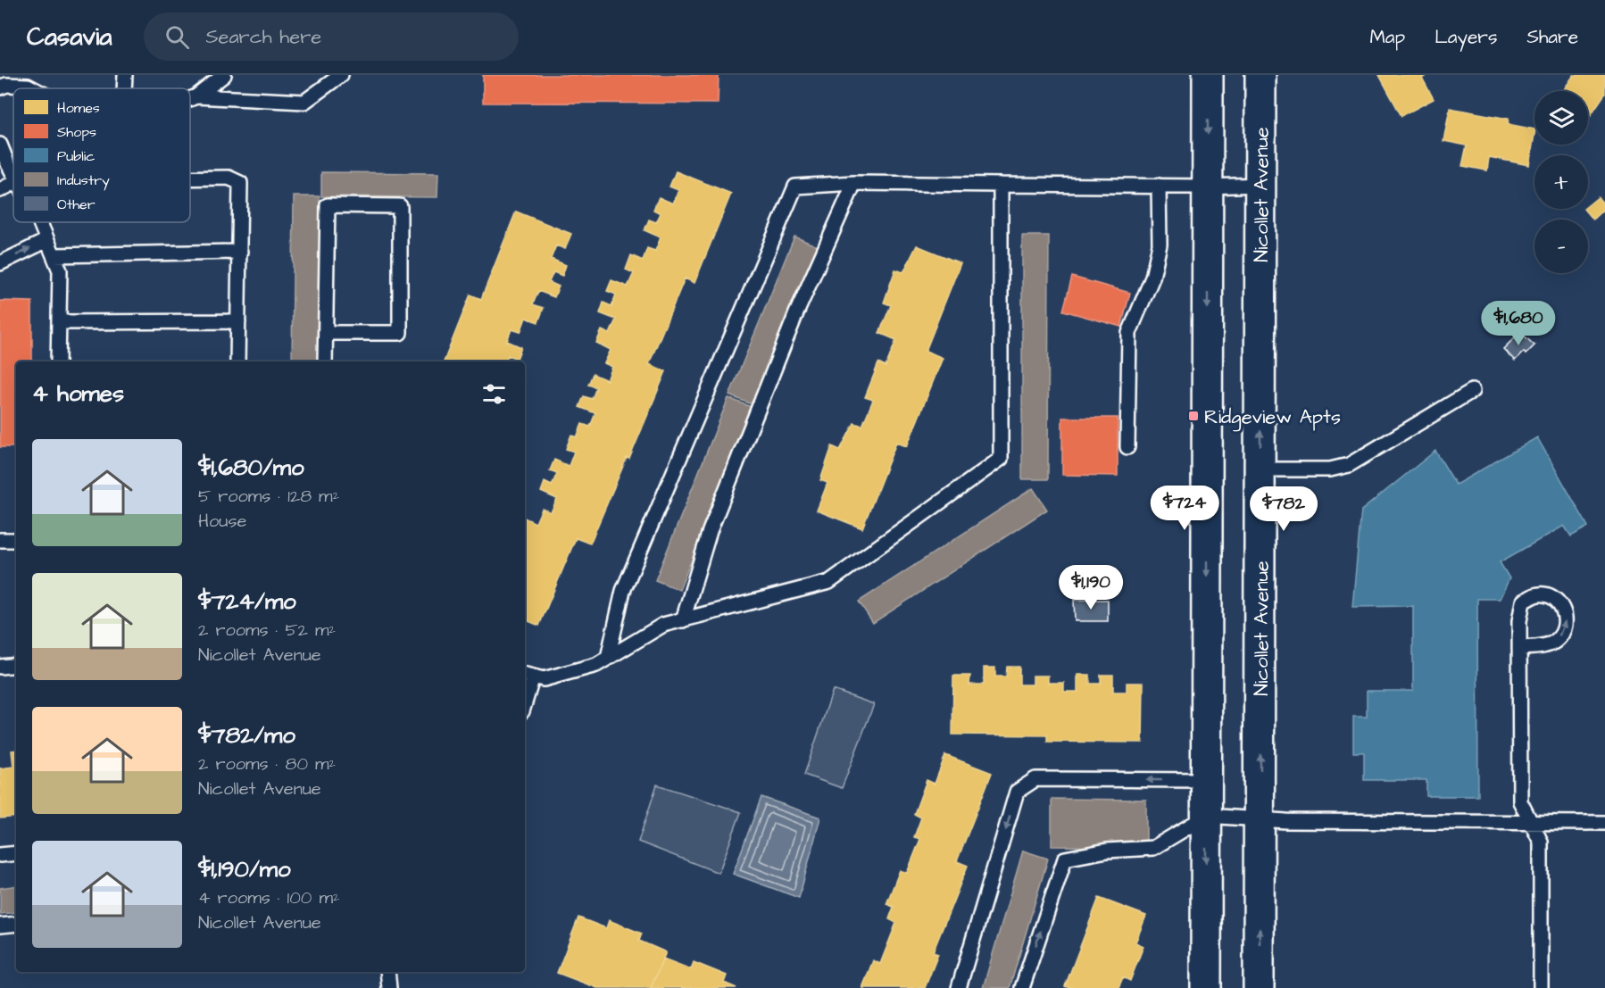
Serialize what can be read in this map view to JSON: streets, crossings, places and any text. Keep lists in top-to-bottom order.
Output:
{
  "streets": {
    "main road": ["Nicollet Avenue"]
  },
  "places": {
    "transit": ["Ridgeview Apts"]
  },
  "legend": [
    "Homes",
    "Shops",
    "Public",
    "Industry",
    "Other"
  ],
  "page": {
    "header": "Casavia",
    "search": "Search here",
    "nav": ["Map", "Layers", "Share"],
    "map_buttons": ["+", "−"],
    "price": [
      "$1,680",
      "$724",
      "$782",
      "$1,190"
    ],
    "heading": "4 homes",
    "list": [
      {
        "name": "$1,680/mo",
        "note": "5 rooms · 128 m² · House"
      },
      {
        "name": "$724/mo",
        "note": "2 rooms · 52 m² · Nicollet Avenue"
      },
      {
        "name": "$782/mo",
        "note": "2 rooms · 80 m² · Nicollet Avenue"
      },
      {
        "name": "$1,190/mo",
        "note": "4 rooms · 100 m² · Nicollet Avenue"
      }
    ]
  }
}
